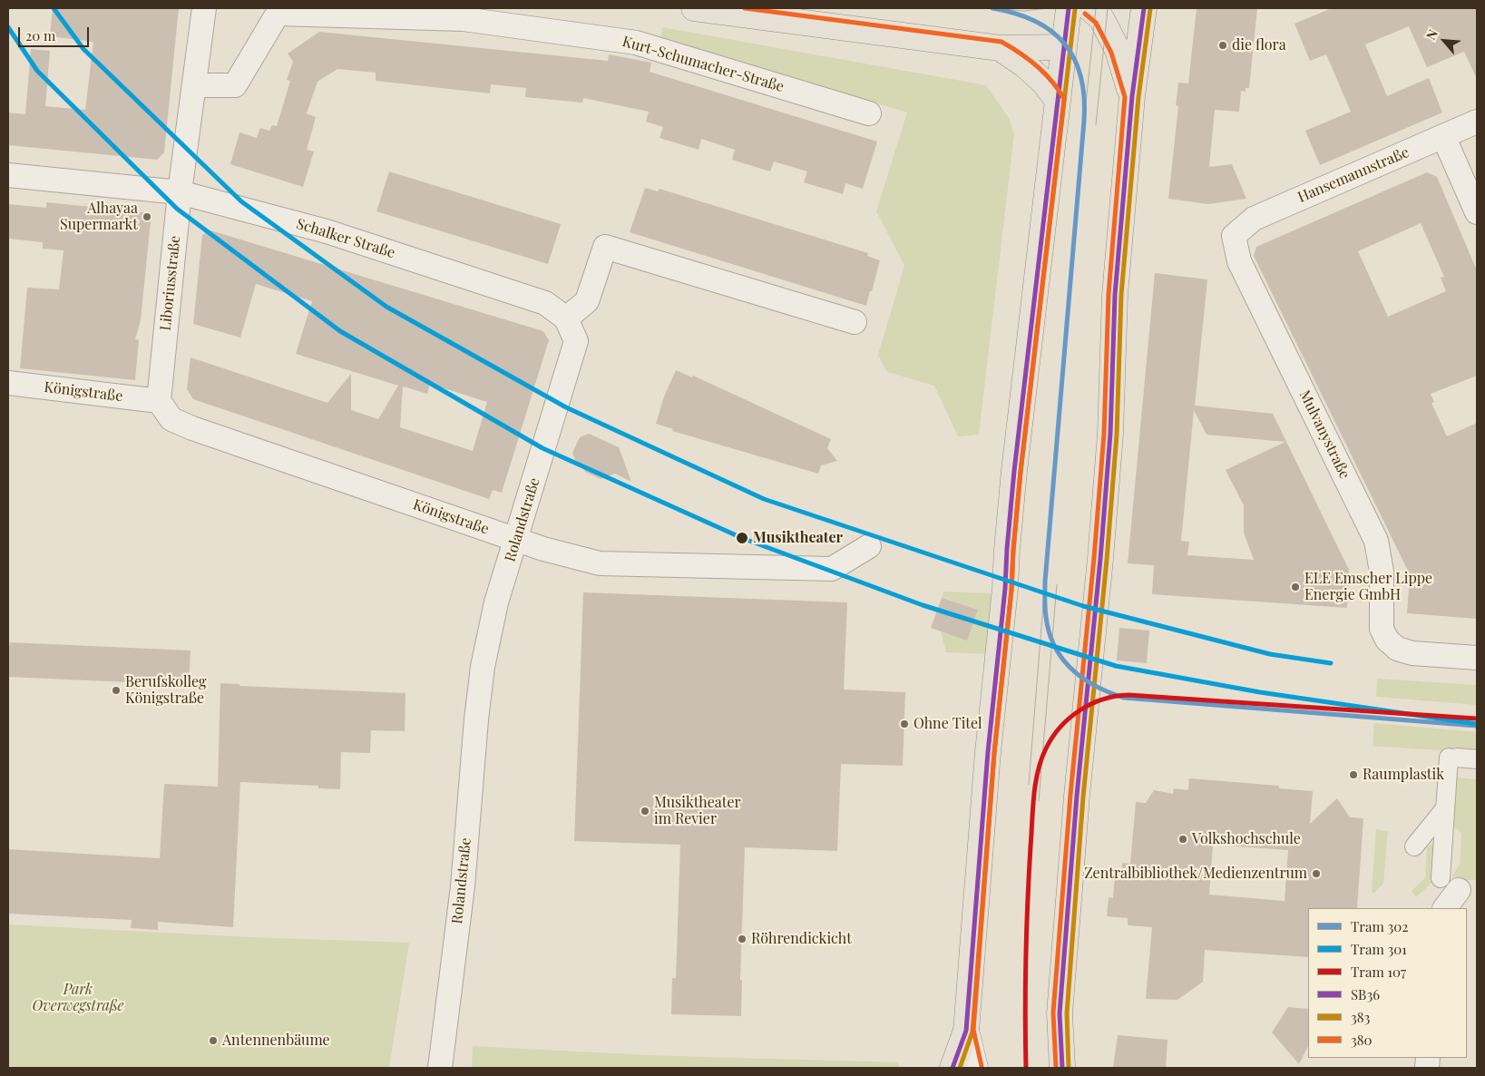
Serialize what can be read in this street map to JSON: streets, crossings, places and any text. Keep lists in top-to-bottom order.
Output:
{
  "streets": {
    "street": [
      "Kurt-Schumacher-Straße",
      "Hansemannstraße",
      "Schalker Straße",
      "Liboriusstraße",
      "Königstraße",
      "Mulvanystraße",
      "Rolandstraße"
    ]
  },
  "crossings": [
    ["Kurt-Schumacher-Straße", "Liboriusstraße"],
    ["Hansemannstraße", "Mulvanystraße"],
    ["Schalker Straße", "Liboriusstraße"],
    ["Schalker Straße", "Rolandstraße"],
    ["Liboriusstraße", "Königstraße"],
    ["Königstraße", "Rolandstraße"]
  ],
  "parks": ["Park Overwegstraße"],
  "places": [
    "die flora",
    "Alhayaa Supermarkt",
    "Musiktheater",
    "ELE Emscher Lippe Energie GmbH",
    "Berufskolleg Königstraße",
    "Ohne Titel",
    "Raumplastik",
    "Musiktheater im Revier",
    "Volkshochschule",
    "Zentralbibliothek/Medienzentrum",
    "Röhrendickicht",
    "Antennenbäume"
  ],
  "lines": [
    "tram line 302",
    "tram line 301",
    "transit line SB36",
    "transit line 380",
    "transit line 383",
    "tram line 107"
  ],
  "legend": [
    "Tram 302",
    "Tram 301",
    "Tram 107",
    "SB36",
    "383",
    "380"
  ],
  "scale_bar": "20 m",
  "north": "top left"
}
